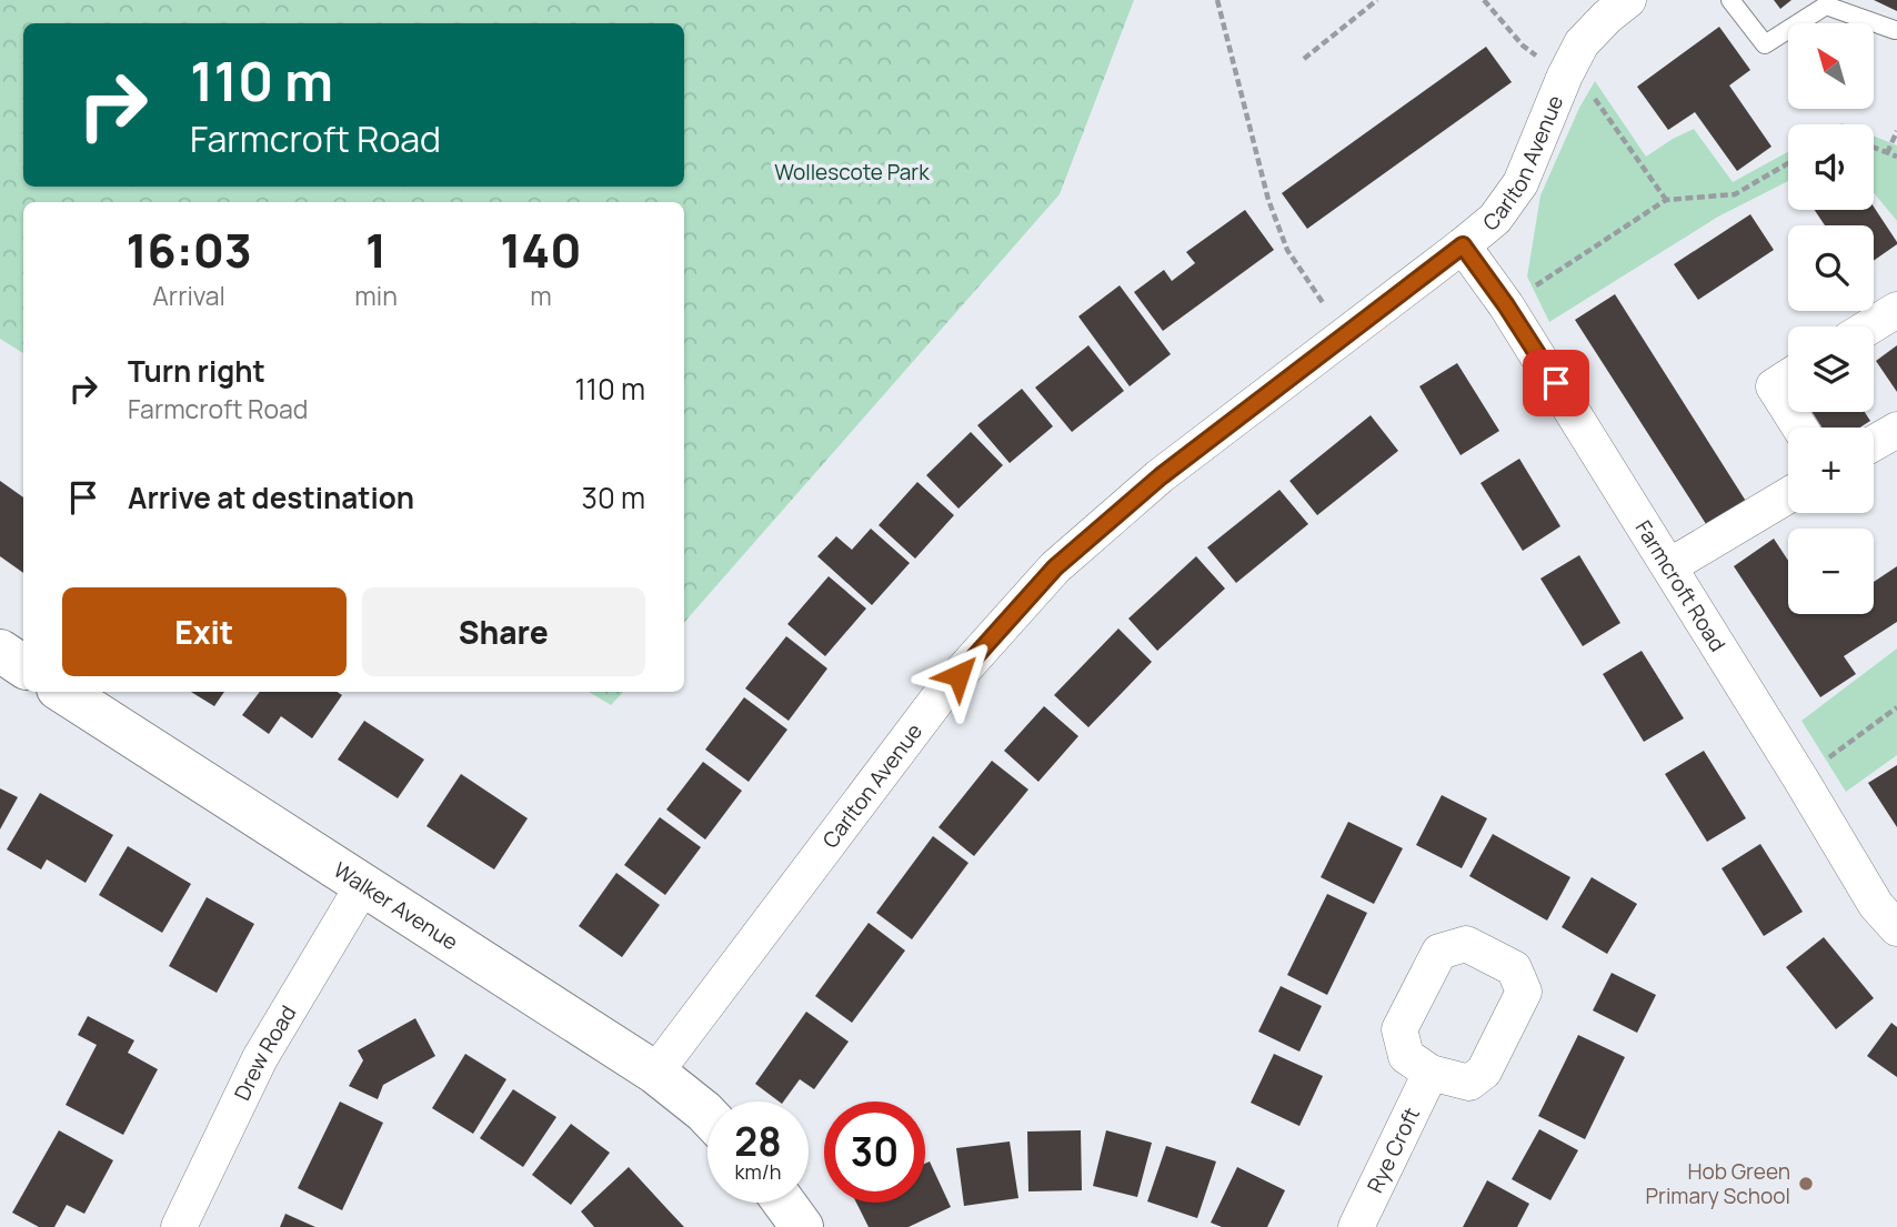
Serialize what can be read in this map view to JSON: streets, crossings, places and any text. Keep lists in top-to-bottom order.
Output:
{
  "streets": {
    "street": [
      "Carlton Avenue",
      "Farmcroft Road",
      "Walker Avenue",
      "Drew Road",
      "Rye Croft"
    ]
  },
  "crossings": [
    ["Carlton Avenue", "Farmcroft Road"],
    ["Carlton Avenue", "Walker Avenue"],
    ["Walker Avenue", "Drew Road"]
  ],
  "parks": ["Wollescote Park"],
  "places": ["Hob Green Primary School"],
  "north": "top left",
  "page": {
    "map_buttons": ["+", "−"],
    "turn": ["110 m", "Farmcroft Road"],
    "eta": [
      "16:03",
      "Arrival",
      "1",
      "min",
      "140",
      "m"
    ],
    "list": [
      {
        "name": "Turn right",
        "note": "Farmcroft Road",
        "value": "110 m"
      },
      {
        "name": "Arrive at destination",
        "value": "30 m"
      }
    ],
    "buttons": ["Exit", "Share"],
    "speed": "28 km/h",
    "limit": "30"
  }
}
